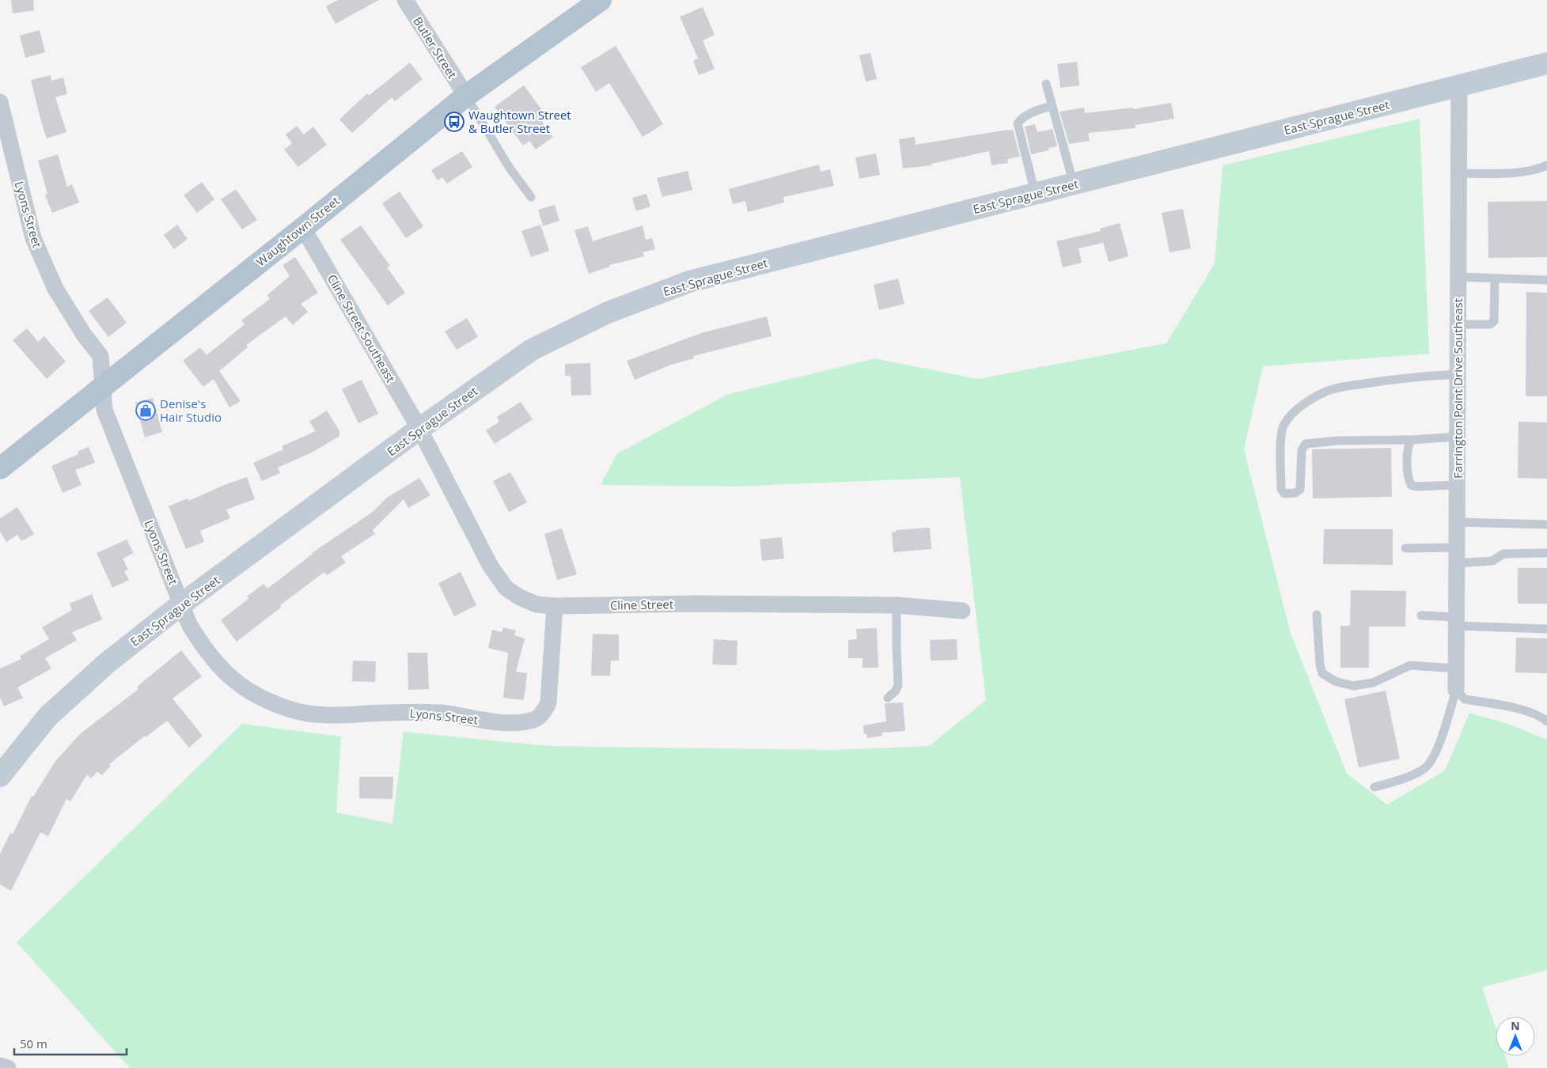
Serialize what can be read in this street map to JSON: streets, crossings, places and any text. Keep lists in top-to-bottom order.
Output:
{
  "streets": {
    "main road": ["Waughtown Street"],
    "street": [
      "Butler Street",
      "East Sprague Street",
      "Lyons Street",
      "Cline Street Southeast",
      "Farrington Point Drive Southeast",
      "Cline Street"
    ]
  },
  "crossings": [
    ["Butler Street", "Waughtown Street"],
    ["East Sprague Street", "Lyons Street"],
    ["East Sprague Street", "Cline Street Southeast"],
    ["East Sprague Street", "Farrington Point Drive Southeast"],
    ["East Sprague Street", "Cline Street"],
    ["Lyons Street", "Waughtown Street"],
    ["Lyons Street", "Cline Street"],
    ["Waughtown Street", "Cline Street Southeast"],
    ["Cline Street Southeast", "Cline Street"]
  ],
  "places": {
    "bus stop": ["Waughtown Street & Butler Street"],
    "shop": ["Denise's Hair Studio"]
  },
  "scale_bar": "50 m",
  "north": "top"
}
